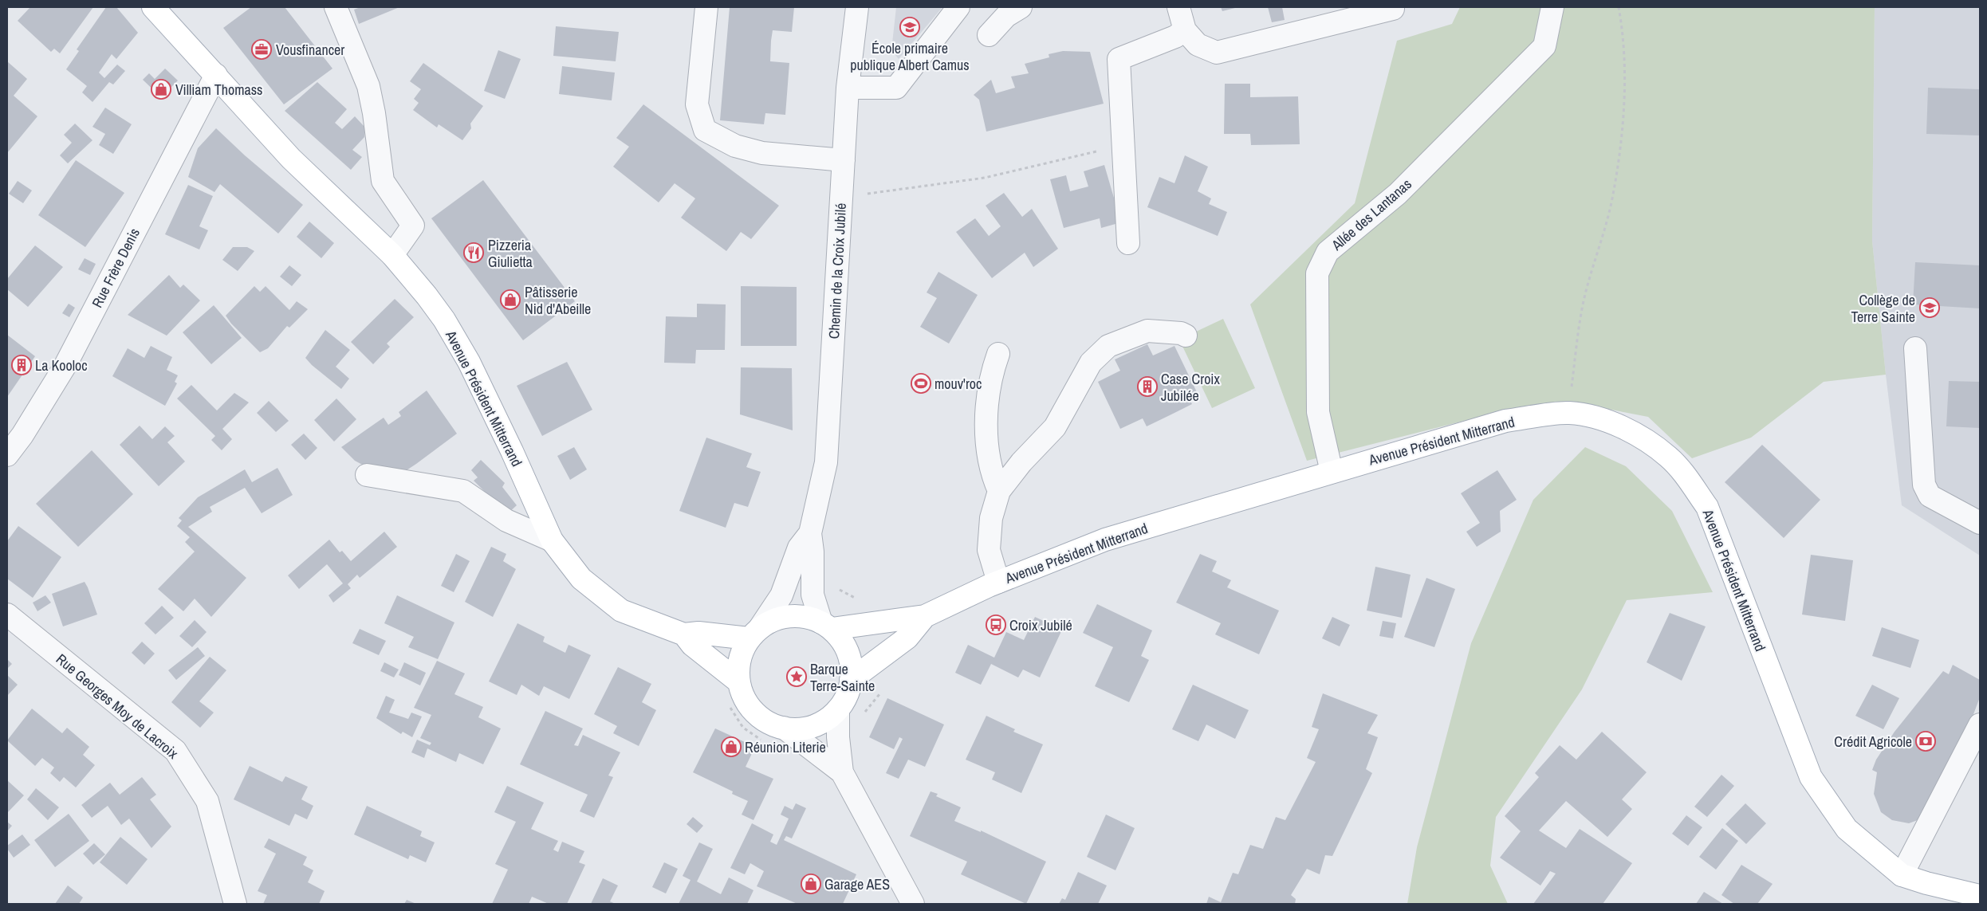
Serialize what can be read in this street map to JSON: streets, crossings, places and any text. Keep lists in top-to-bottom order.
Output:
{
  "streets": {
    "main road": ["Avenue Président Mitterrand"],
    "street": [
      "Allée des Lantanas",
      "Rue Frère Denis",
      "Chemin de la Croix Jubilé",
      "Rue Georges Moy de Lacroix"
    ]
  },
  "crossings": [
    ["Allée des Lantanas", "Avenue Président Mitterrand"],
    ["Rue Frère Denis", "Avenue Président Mitterrand"],
    ["Chemin de la Croix Jubilé", "Avenue Président Mitterrand"]
  ],
  "places": {
    "school or university": ["École primaire publique Albert Camus", "Collège de Terre Sainte"],
    "office": ["Vousfinancer"],
    "shop": [
      "Villiam Thomass",
      "Pâtisserie Nid d'Abeille",
      "Réunion Literie",
      "Garage AES"
    ],
    "restaurant": ["Pizzeria Giulietta"],
    "building": ["La Kooloc", "Case Croix Jubilée"],
    "sports": ["mouv'roc"],
    "bus stop": ["Croix Jubilé"],
    "place": ["Barque Terre-Sainte"],
    "bank": ["Crédit Agricole"]
  }
}
